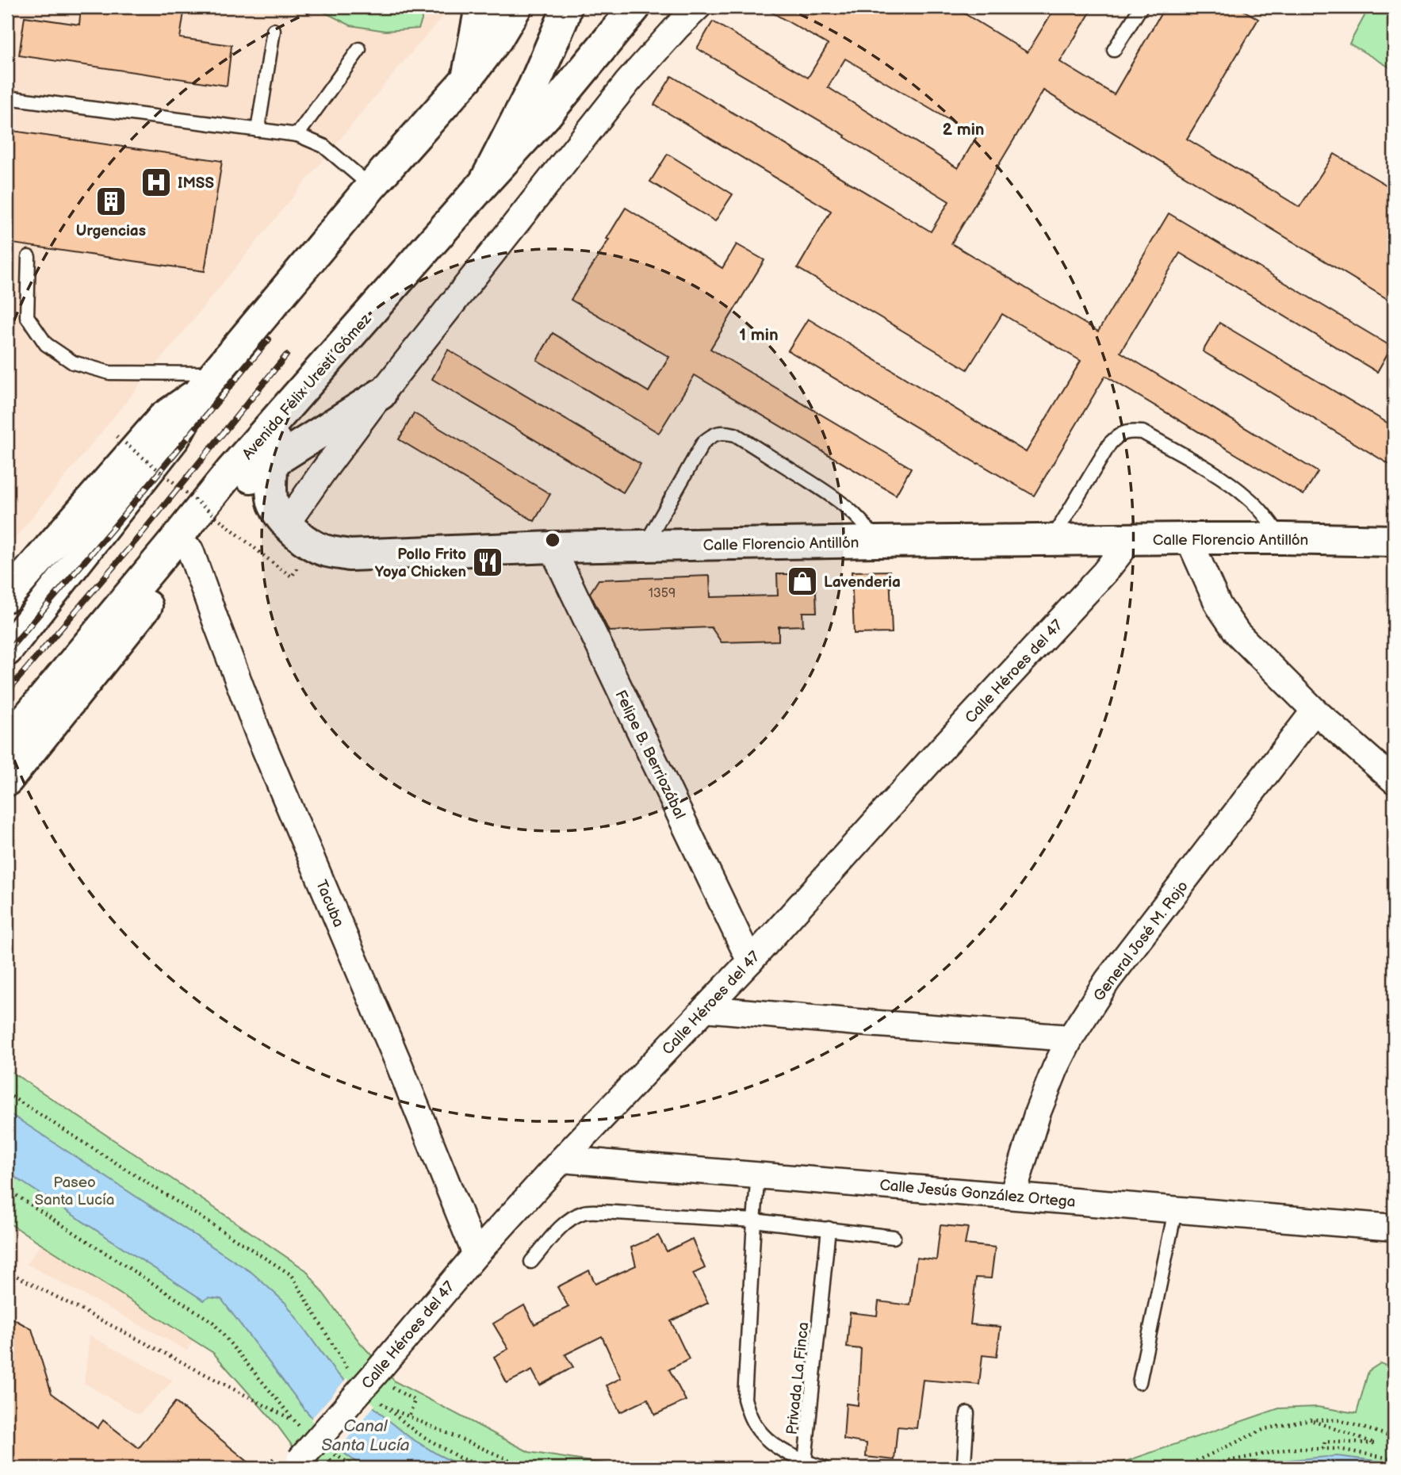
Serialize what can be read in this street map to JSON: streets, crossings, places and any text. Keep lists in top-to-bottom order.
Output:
{
  "streets": {
    "main road": ["Avenida Félix Uresti Gómez", "Calle Florencio Antillón"],
    "street": [
      "Calle Héroes del 47",
      "Felipe B. Berriozábal",
      "Tacuba",
      "General José M. Rojo",
      "Calle Jesús González Ortega"
    ],
    "lane": ["Privada La Finca"]
  },
  "crossings": [
    ["Avenida Félix Uresti Gómez", "Calle Florencio Antillón"],
    ["Calle Florencio Antillón", "Calle Héroes del 47"],
    ["Calle Florencio Antillón", "Felipe B. Berriozábal"],
    ["Calle Héroes del 47", "Felipe B. Berriozábal"],
    ["Calle Héroes del 47", "Tacuba"],
    ["Calle Héroes del 47", "Calle Jesús González Ortega"],
    ["General José M. Rojo", "Calle Jesús González Ortega"],
    ["Calle Jesús González Ortega", "Privada La Finca"]
  ],
  "water": ["Canal Santa Lucía"],
  "parks": ["Paseo Santa Lucía"],
  "places": {
    "hospital": ["IMSS"],
    "building": ["Urgencias"],
    "restaurant": ["Pollo Frito Yoya Chicken"],
    "shop": ["Lavenderia"]
  },
  "house_numbers": ["1359"],
  "rings": ["2 min", "1 min"]
}
